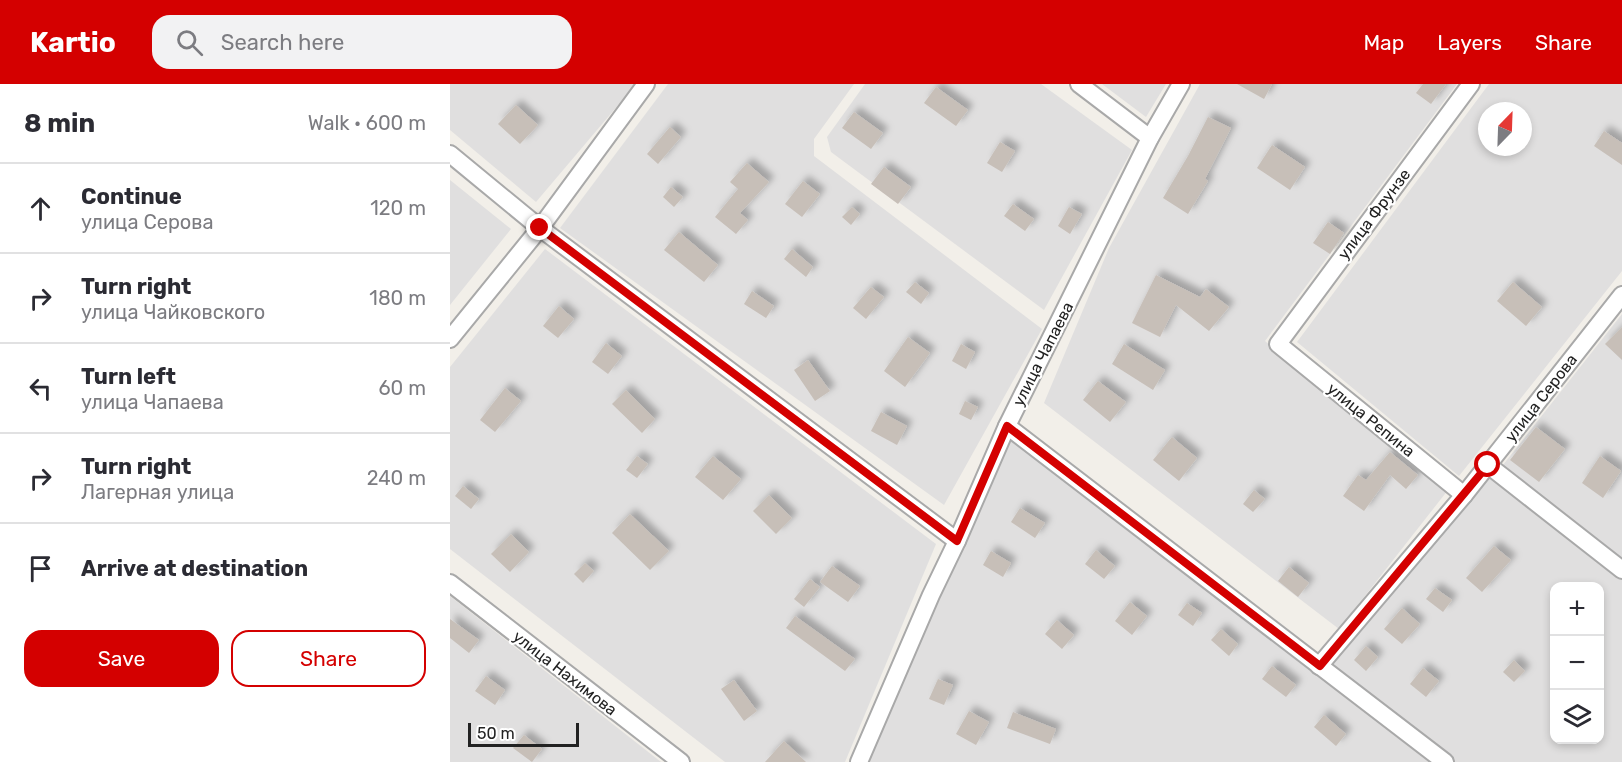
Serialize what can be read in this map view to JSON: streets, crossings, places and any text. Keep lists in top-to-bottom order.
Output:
{
  "streets": {
    "street": [
      "улица Фрунзе",
      "улица Чапаева",
      "улица Серова",
      "улица Репина",
      "улица Нахимова"
    ]
  },
  "crossings": [
    ["улица Фрунзе", "улица Репина"],
    ["улица Серова", "улица Репина"]
  ],
  "scale_bar": "50 m",
  "north": "top right",
  "page": {
    "header": "Kartio",
    "search": "Search here",
    "nav": ["Map", "Layers", "Share"],
    "heading": ["8 min", "Walk · 600 m"],
    "list": [
      ["Continue", "улица Серова", "120 m"],
      ["Turn right", "улица Чайковского", "180 m"],
      ["Turn left", "улица Чапаева", "60 m"],
      ["Turn right", "Лагерная улица", "240 m"],
      "Arrive at destination"
    ],
    "map_buttons": ["+", "−"],
    "buttons": ["Save", "Share"],
    "scale": "50 m"
  }
}
